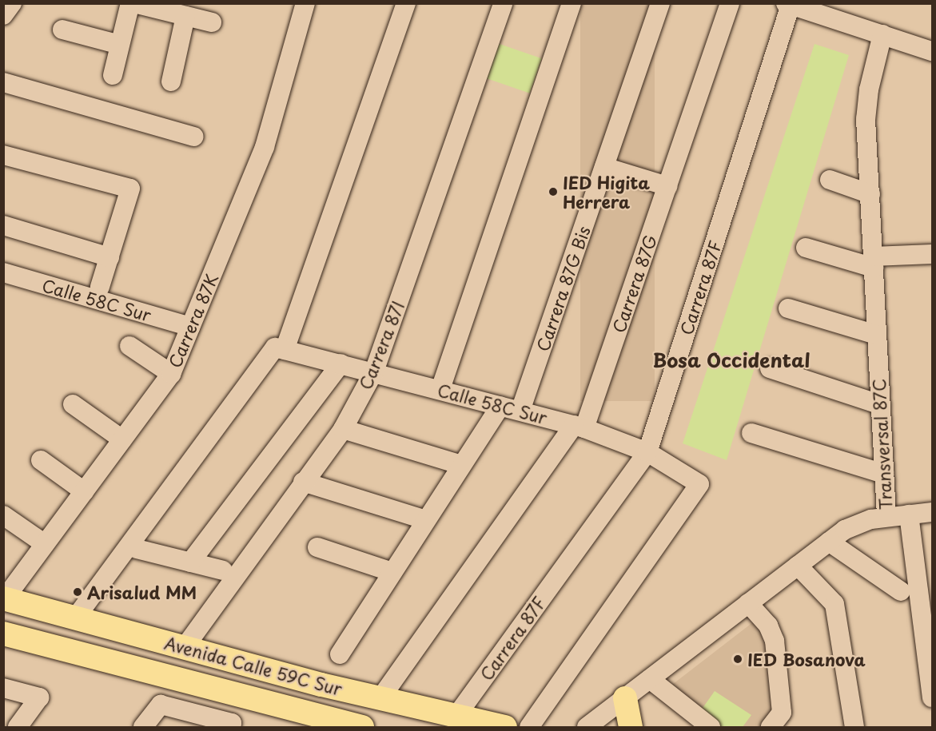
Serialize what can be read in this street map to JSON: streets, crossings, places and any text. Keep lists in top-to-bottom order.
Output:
{
  "streets": {
    "main road": ["Avenida Calle 59C Sur"],
    "street": [
      "Carrera 87G",
      "Carrera 87F",
      "Carrera 87G Bis",
      "Calle 58C Sur",
      "Carrera 87K",
      "Carrera 87I",
      "Transversal 87C"
    ]
  },
  "crossings": [
    ["Carrera 87G", "Calle 58C Sur"],
    ["Carrera 87G", "Avenida Calle 59C Sur"],
    ["Carrera 87F", "Calle 58C Sur"],
    ["Carrera 87F", "Avenida Calle 59C Sur"],
    ["Carrera 87G Bis", "Calle 58C Sur"],
    ["Calle 58C Sur", "Carrera 87K"],
    ["Calle 58C Sur", "Carrera 87I"],
    ["Carrera 87K", "Avenida Calle 59C Sur"],
    ["Carrera 87I", "Avenida Calle 59C Sur"]
  ],
  "districts": ["Bosa Occidental"],
  "places": ["IED Higita Herrera", "Arisalud MM", "IED Bosanova"]
}
